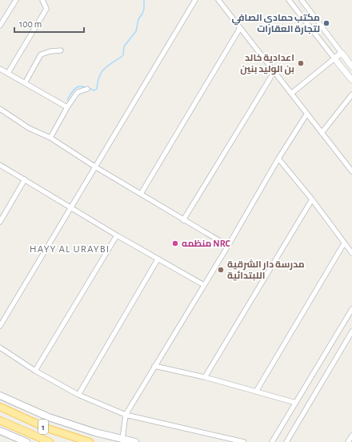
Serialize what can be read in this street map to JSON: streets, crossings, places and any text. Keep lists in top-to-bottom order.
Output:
{
  "streets": {
    "highway": ["1"]
  },
  "districts": ["HAYY AL URAYBI"],
  "places": [
    "مكتب حمادي الصافي لتجارة العقارات",
    "اعدادية خالد بن الوليد بنين",
    "منظمه NRC",
    "مدرسة دار الشرقية اللبتدائية"
  ],
  "scale_bar": "100 m"
}
